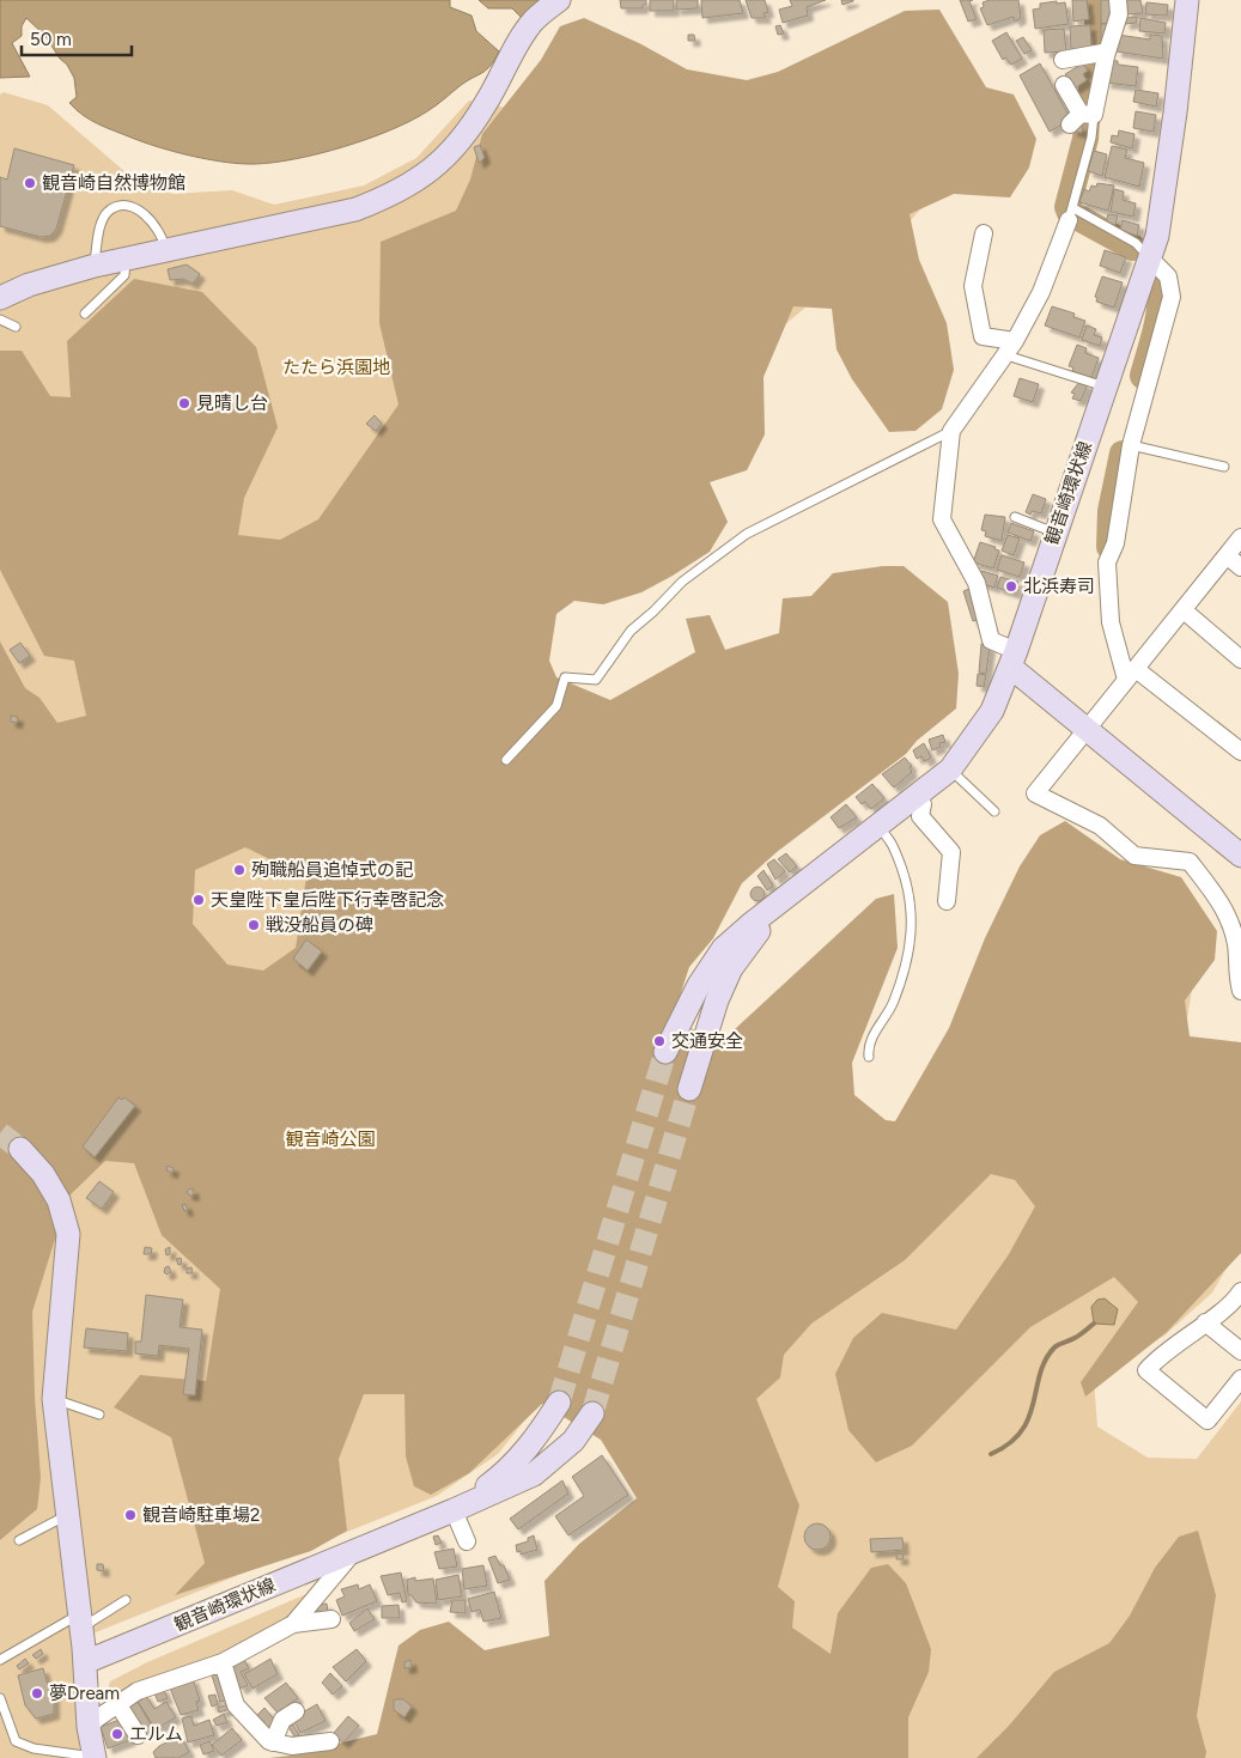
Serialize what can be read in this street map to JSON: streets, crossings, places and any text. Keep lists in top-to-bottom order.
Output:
{
  "streets": {
    "main road": ["観音崎環状線"]
  },
  "parks": ["たたら浜園地", "観音崎公園"],
  "places": [
    "観音崎自然博物館",
    "見晴し台",
    "北浜寿司",
    "殉職船員追悼式の記",
    "天皇陛下皇后陛下行幸啓記念",
    "戦没船員の碑",
    "交通安全",
    "観音崎駐車場2",
    "夢Dream",
    "エルム"
  ],
  "scale_bar": "50 m"
}
